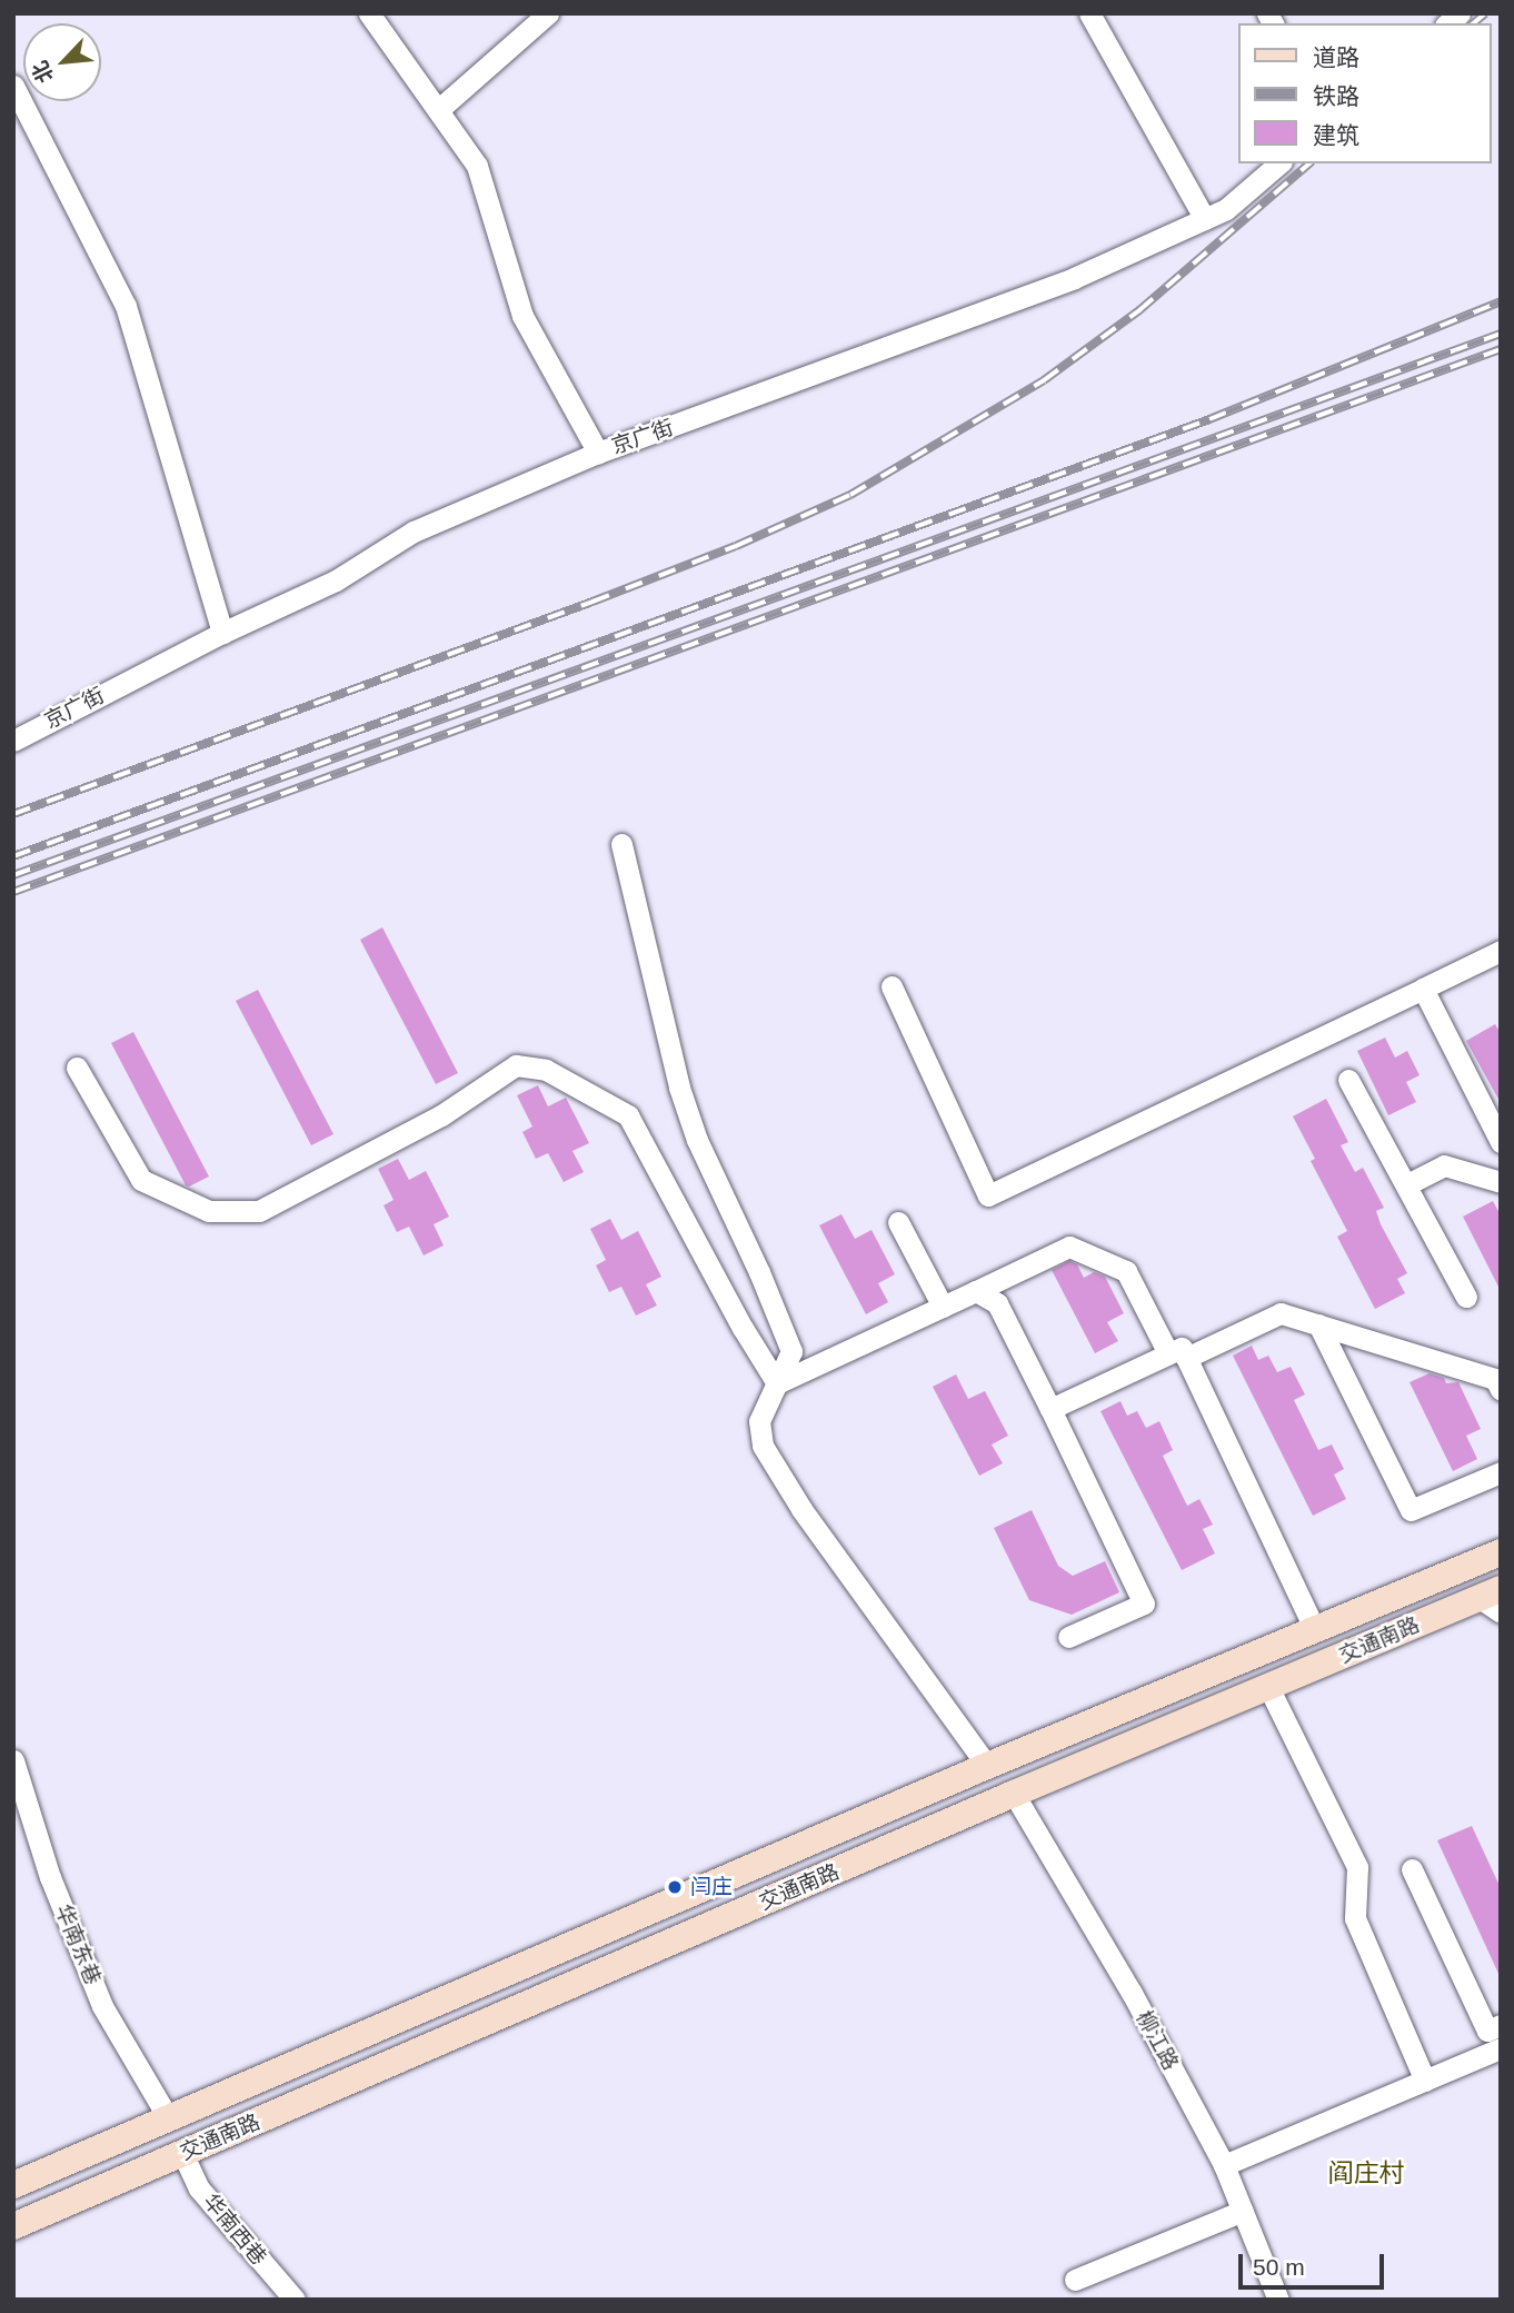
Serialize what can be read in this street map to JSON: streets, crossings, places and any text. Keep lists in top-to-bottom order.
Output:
{
  "streets": {
    "main road": ["交通南路"],
    "street": [
      "京广街",
      "华南东巷",
      "柳江路",
      "华南西巷"
    ]
  },
  "crossings": [
    ["交通南路", "华南东巷"],
    ["交通南路", "柳江路"],
    ["交通南路", "华南西巷"]
  ],
  "districts": ["阎庄村"],
  "places": ["闫庄"],
  "legend": ["道路", "铁路", "建筑"],
  "scale_bar": "50 m",
  "north": "bottom left"
}
